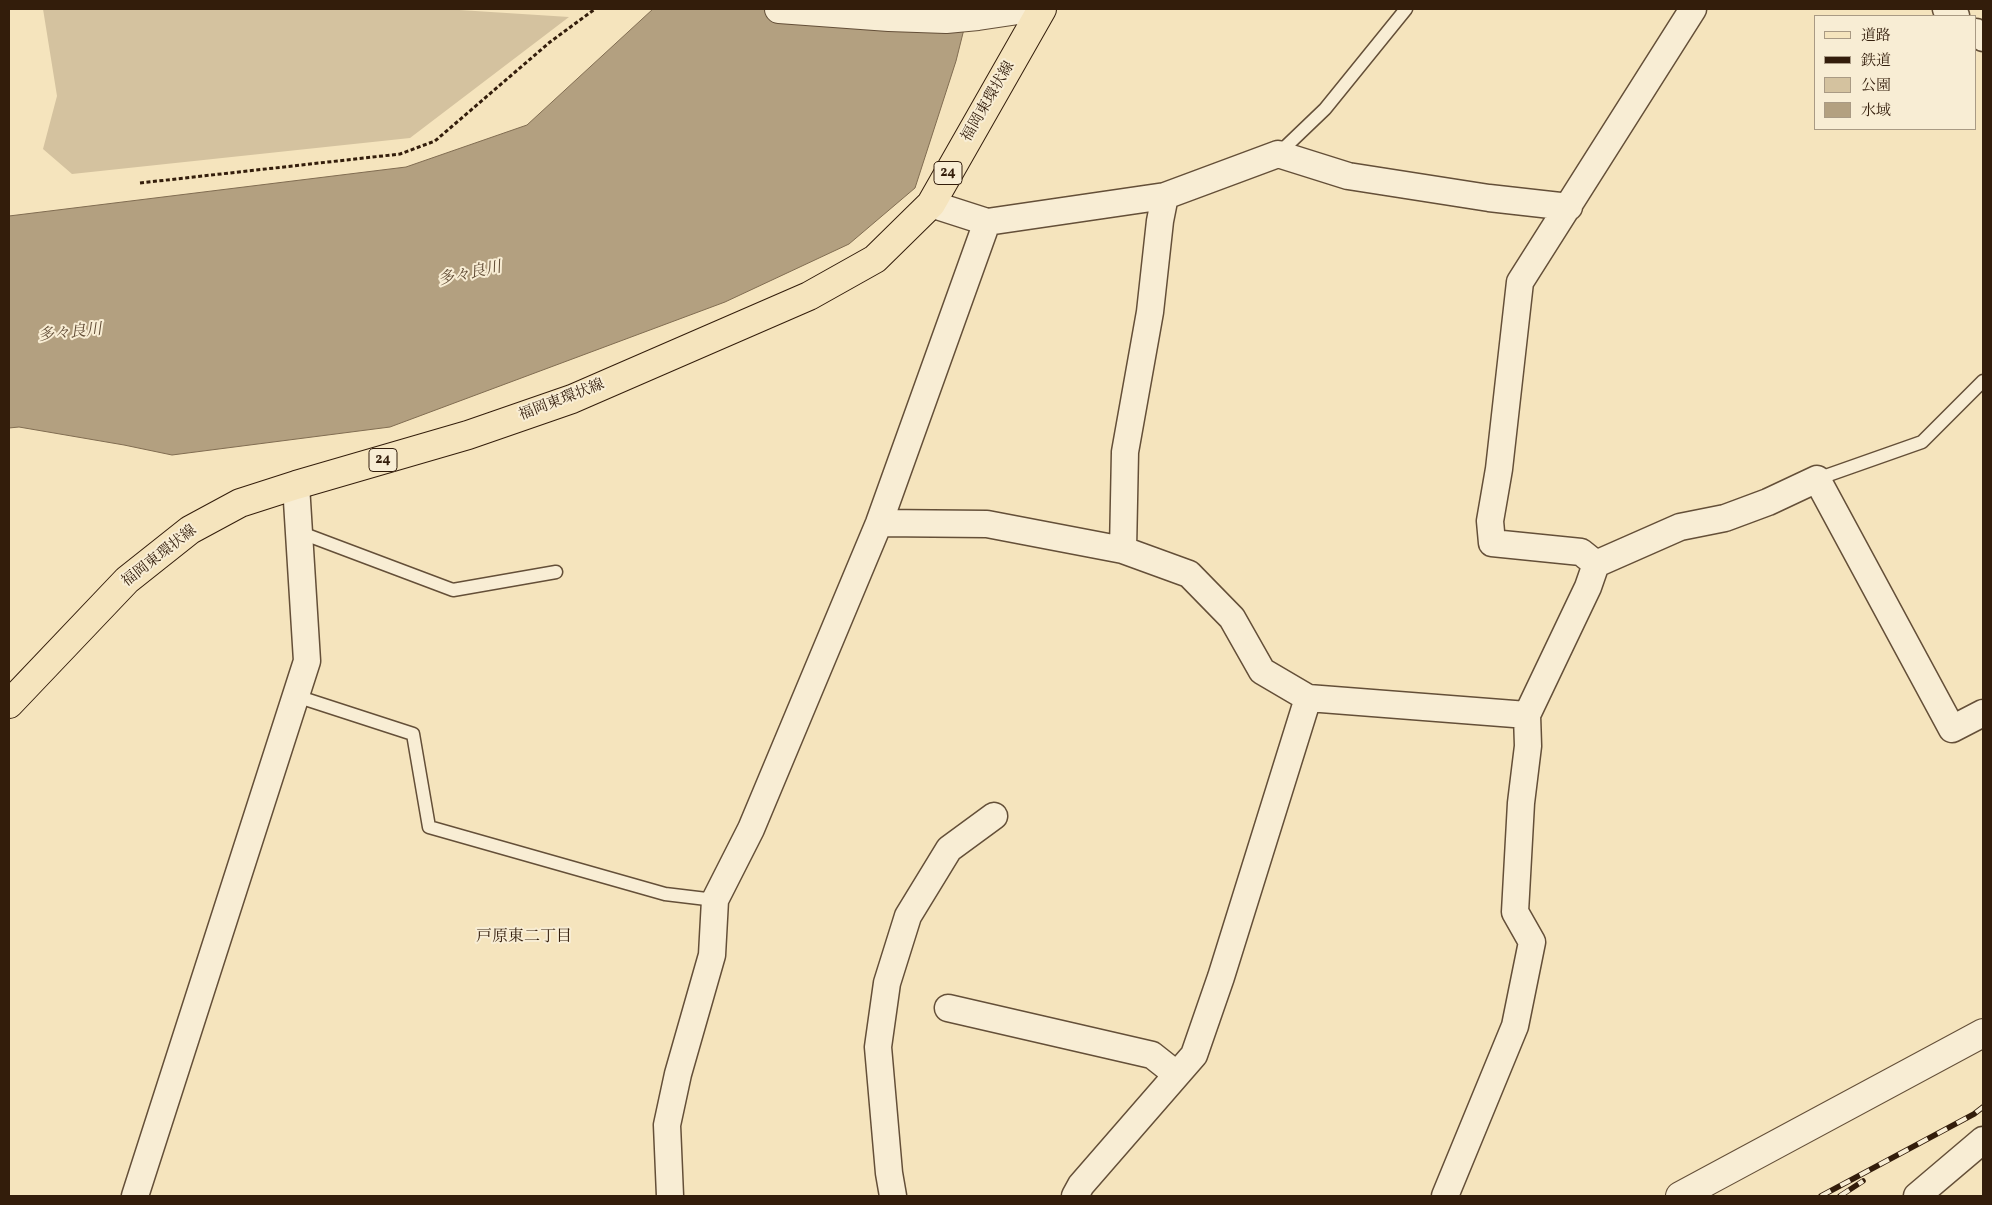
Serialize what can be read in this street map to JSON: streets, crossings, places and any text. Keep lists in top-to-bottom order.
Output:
{
  "streets": {
    "main road": ["福岡東環状線", "24"]
  },
  "districts": ["戸原東二丁目"],
  "water": ["多々良川"],
  "legend": [
    "道路",
    "鉄道",
    "公園",
    "水域"
  ]
}
